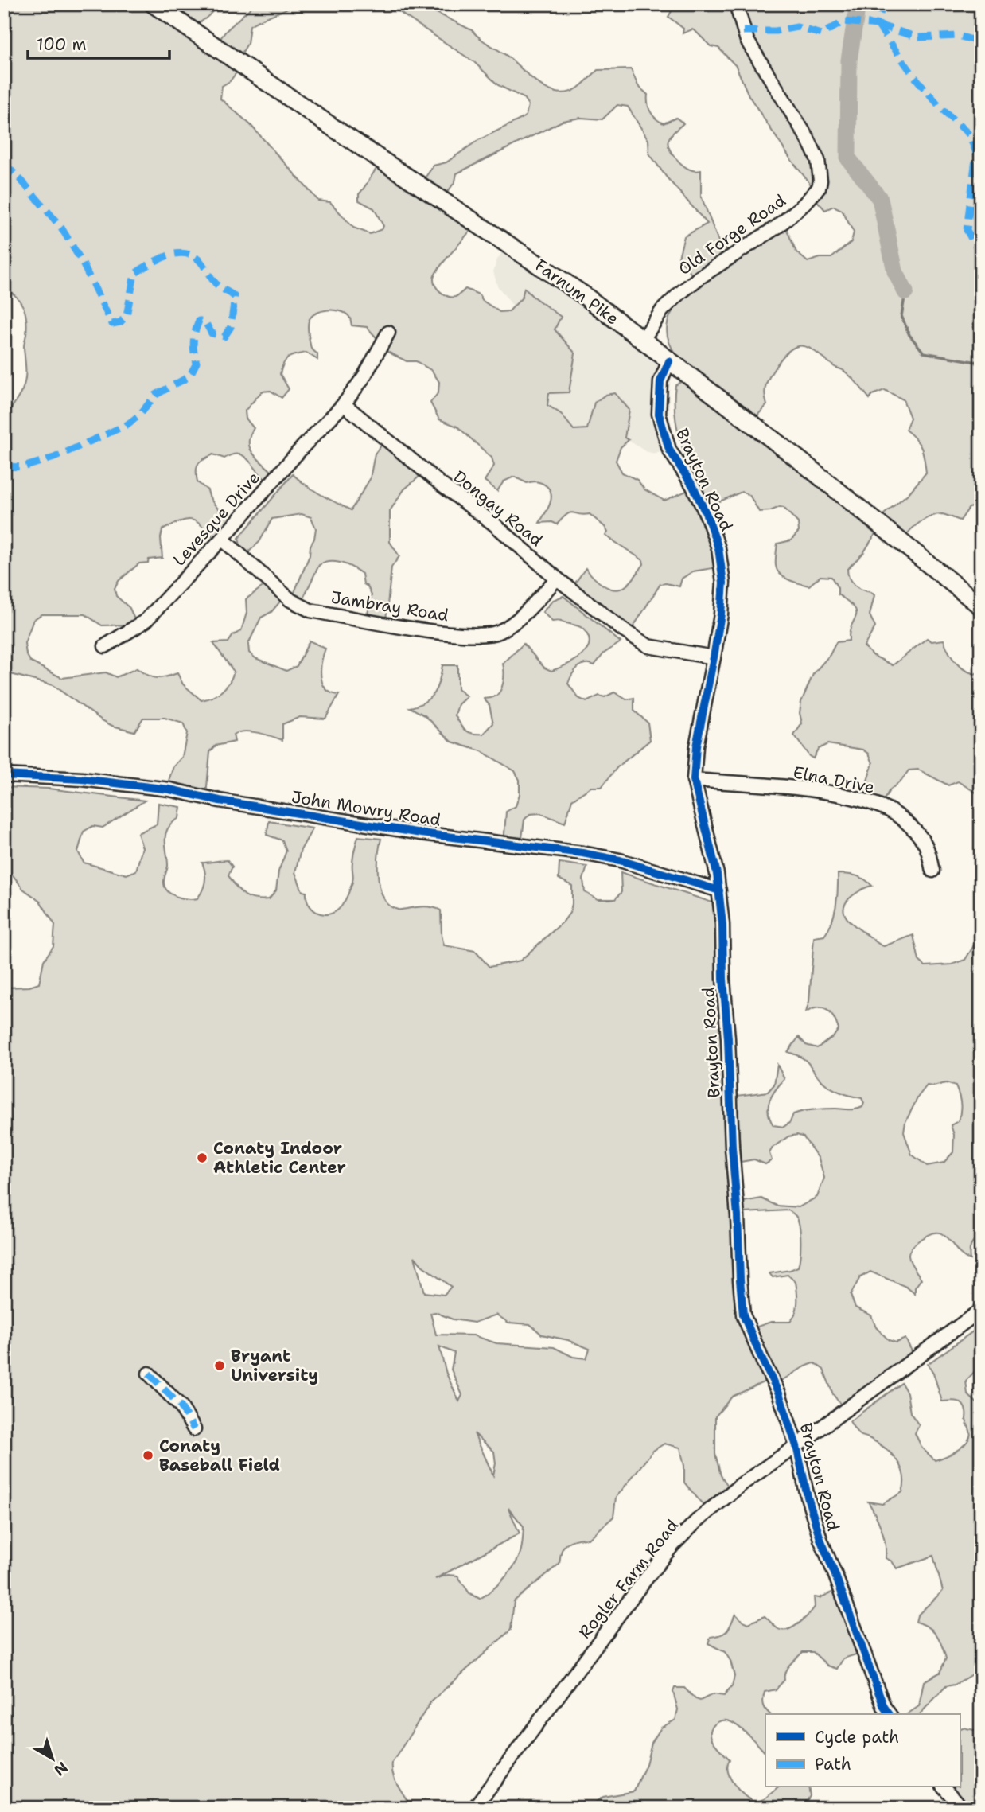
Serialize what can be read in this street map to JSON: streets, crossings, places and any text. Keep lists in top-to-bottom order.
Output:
{
  "streets": {
    "main road": ["Farnum Pike"],
    "street": [
      "Old Forge Road",
      "Brayton Road",
      "Dongay Road",
      "Levesque Drive",
      "Jambray Road",
      "Elna Drive",
      "John Mowry Road",
      "Rogler Farm Road"
    ]
  },
  "crossings": [
    ["Old Forge Road", "Farnum Pike"],
    ["Farnum Pike", "Brayton Road"],
    ["Brayton Road", "Dongay Road"],
    ["Brayton Road", "Elna Drive"],
    ["Brayton Road", "John Mowry Road"],
    ["Brayton Road", "Rogler Farm Road"],
    ["Dongay Road", "Levesque Drive"],
    ["Dongay Road", "Jambray Road"],
    ["Levesque Drive", "Jambray Road"]
  ],
  "places": ["Conaty Indoor Athletic Center", "Bryant University", "Conaty Baseball Field"],
  "legend": ["Cycle path", "Path"],
  "scale_bar": "100 m",
  "north": "bottom right"
}
